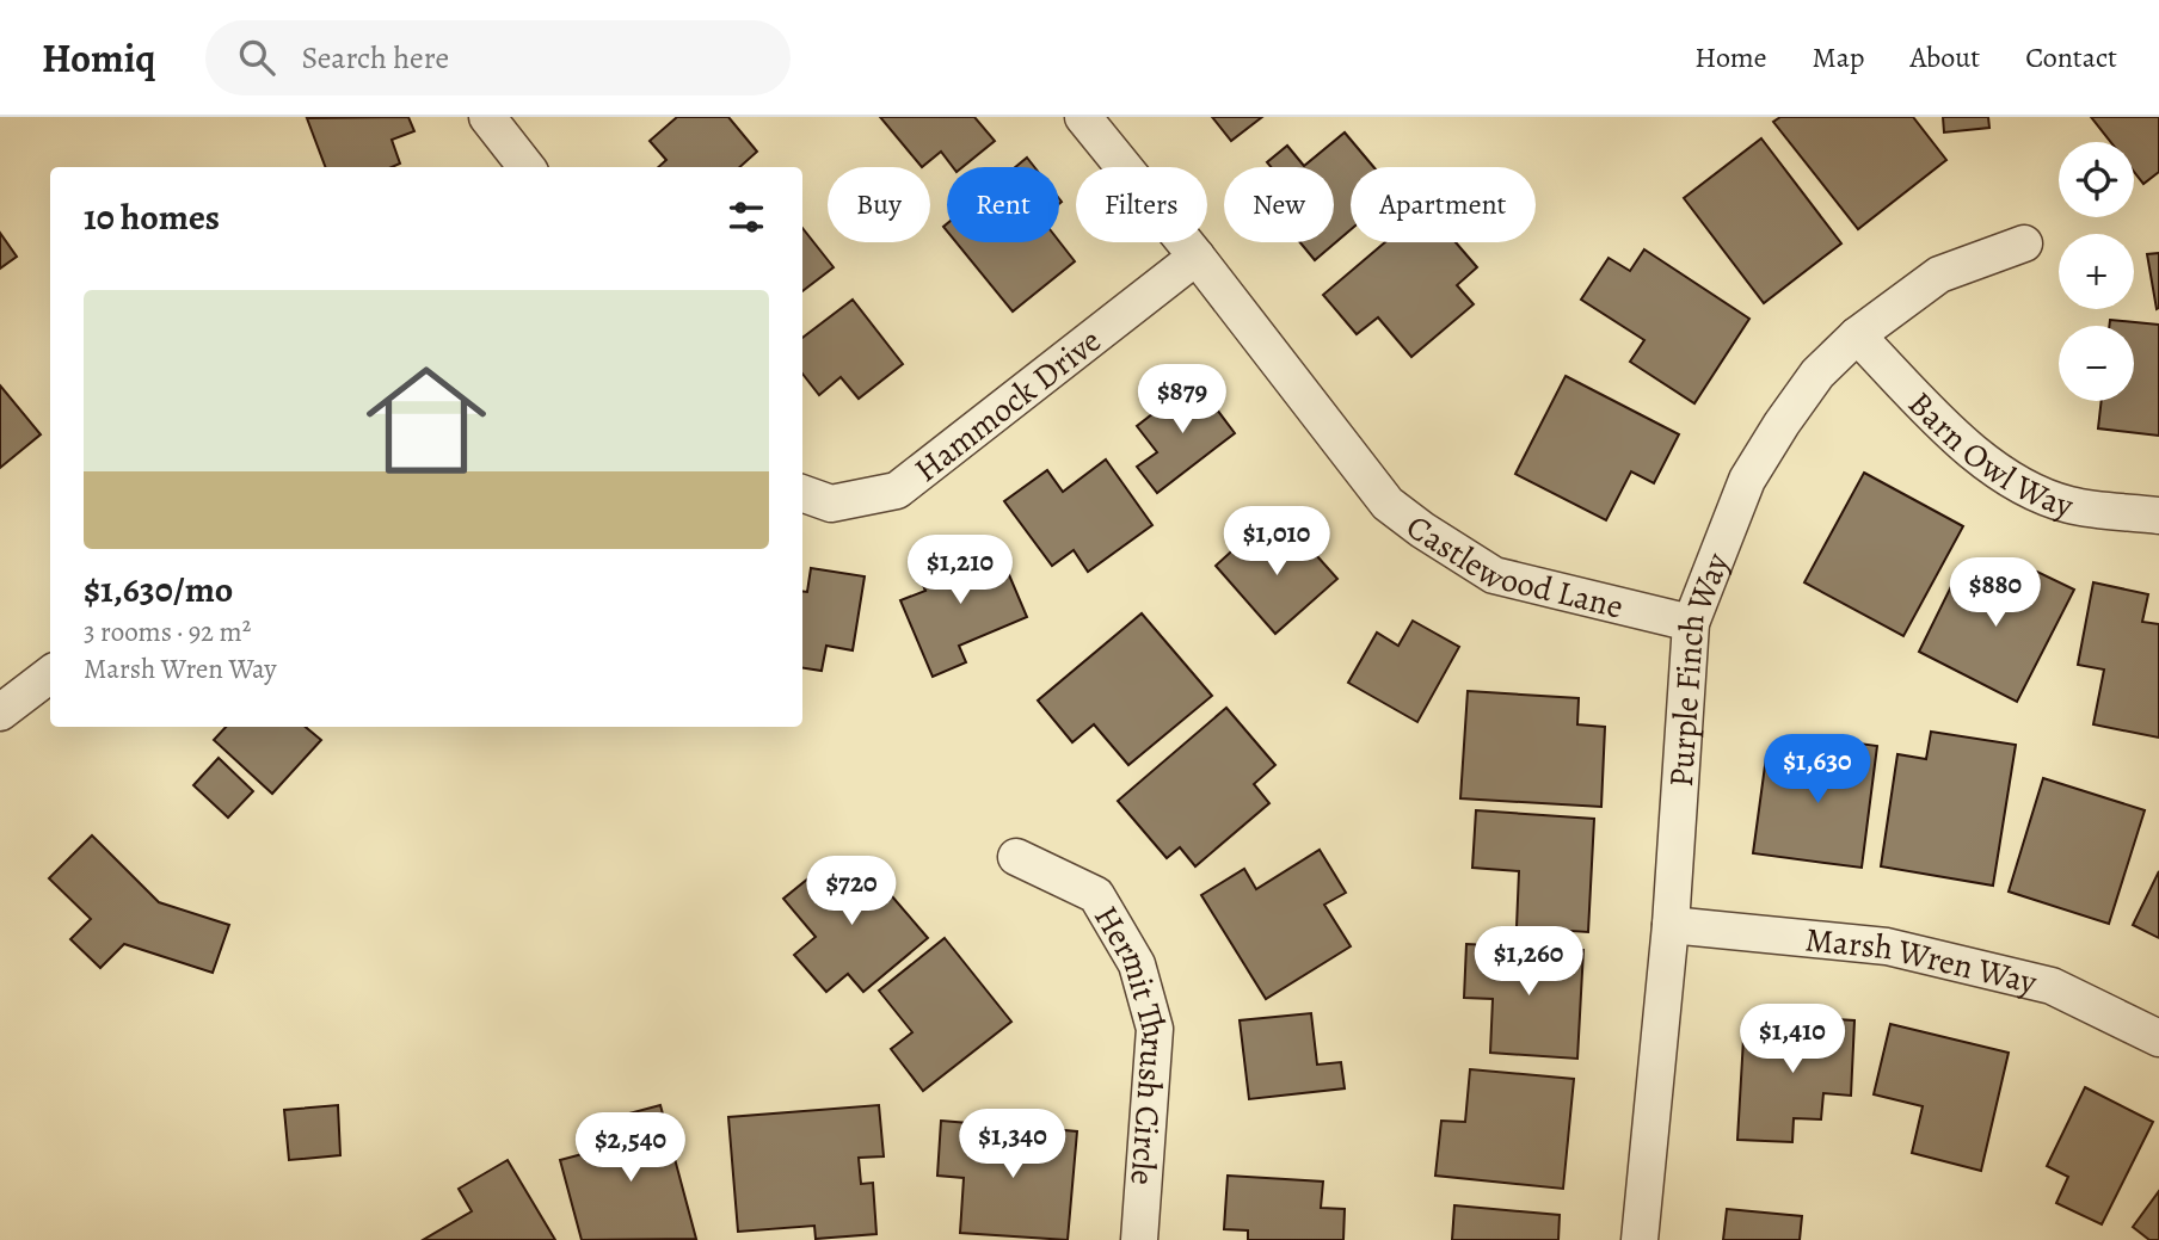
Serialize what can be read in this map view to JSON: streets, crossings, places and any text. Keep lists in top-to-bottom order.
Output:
{
  "streets": {
    "street": [
      "Hammock Drive",
      "Barn Owl Way",
      "Castlewood Lane",
      "Purple Finch Way",
      "Marsh Wren Way",
      "Hermit Thrush Circle"
    ]
  },
  "crossings": [
    ["Hammock Drive", "Castlewood Lane"],
    ["Barn Owl Way", "Purple Finch Way"],
    ["Castlewood Lane", "Purple Finch Way"],
    ["Purple Finch Way", "Marsh Wren Way"]
  ],
  "page": {
    "header": "Homiq",
    "search": "Search here",
    "nav": [
      "Home",
      "Map",
      "About",
      "Contact"
    ],
    "map_buttons": ["+", "−"],
    "chip": [
      "Buy",
      "Rent",
      "Filters",
      "New",
      "Apartment"
    ],
    "heading": "10 homes",
    "list": [
      {
        "name": "$1,630/mo",
        "note": "3 rooms · 92 m² · Marsh Wren Way"
      }
    ],
    "price": [
      "$879",
      "$1,010",
      "$1,210",
      "$880",
      "$1,630",
      "$720",
      "$1,260",
      "$1,410",
      "$1,340",
      "$2,540"
    ]
  }
}
